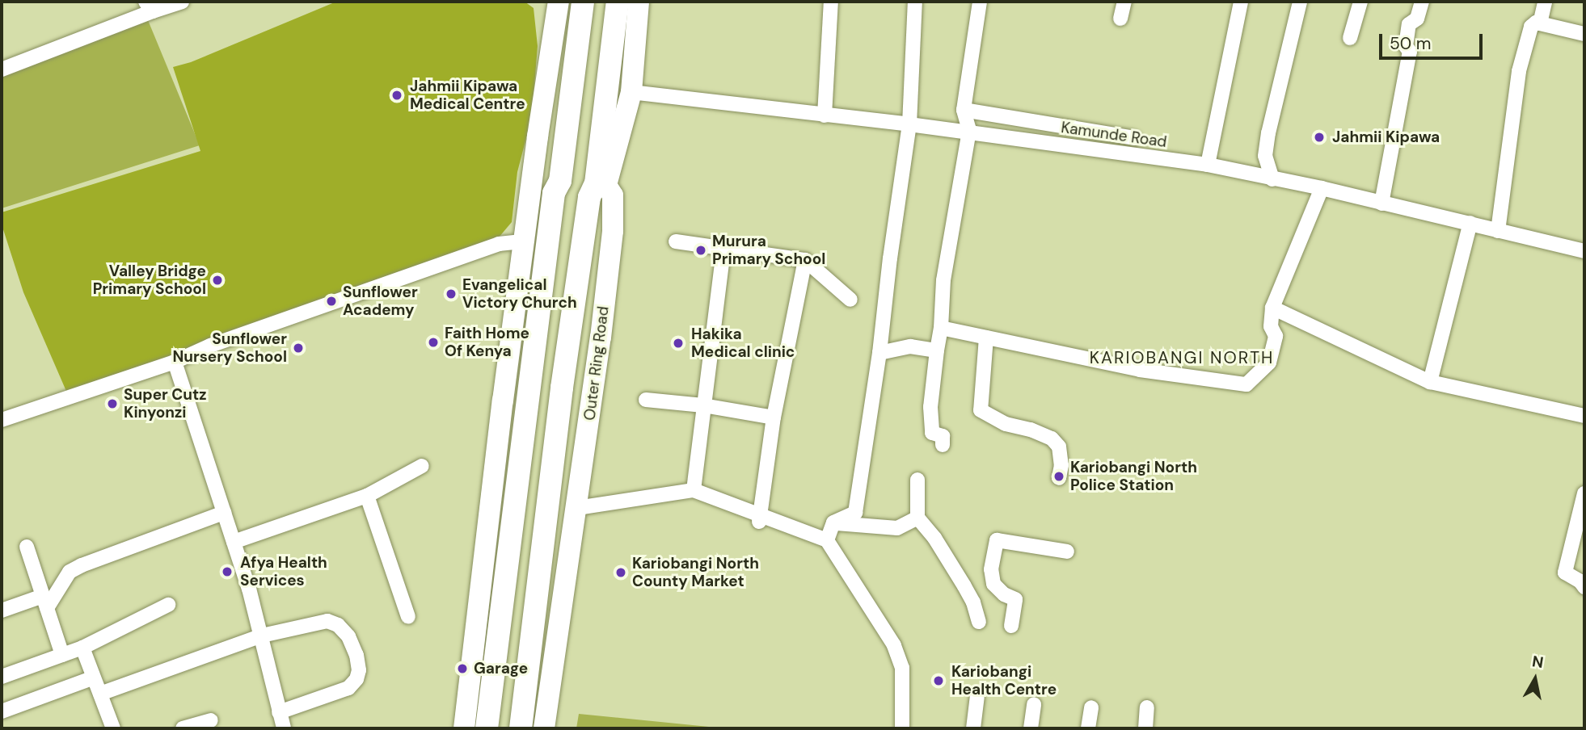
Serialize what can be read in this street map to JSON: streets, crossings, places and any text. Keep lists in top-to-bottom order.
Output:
{
  "streets": {
    "main road": ["Outer Ring Road"],
    "street": ["Kamunde Road"]
  },
  "crossings": [
    ["Kamunde Road", "Outer Ring Road"]
  ],
  "districts": ["KARIOBANGI NORTH"],
  "places": [
    "Jahmii Kipawa Medical Centre",
    "Jahmii Kipawa",
    "Murura Primary School",
    "Valley Bridge Primary School",
    "Evangelical Victory Church",
    "Sunflower Academy",
    "Faith Home Of Kenya",
    "Hakika Medical clinic",
    "Sunflower Nursery School",
    "Super Cutz Kinyonzi",
    "Kariobangi North Police Station",
    "Afya Health Services",
    "Kariobangi North County Market",
    "Garage",
    "Kariobangi Health Centre"
  ],
  "scale_bar": "50 m",
  "north": "top"
}
